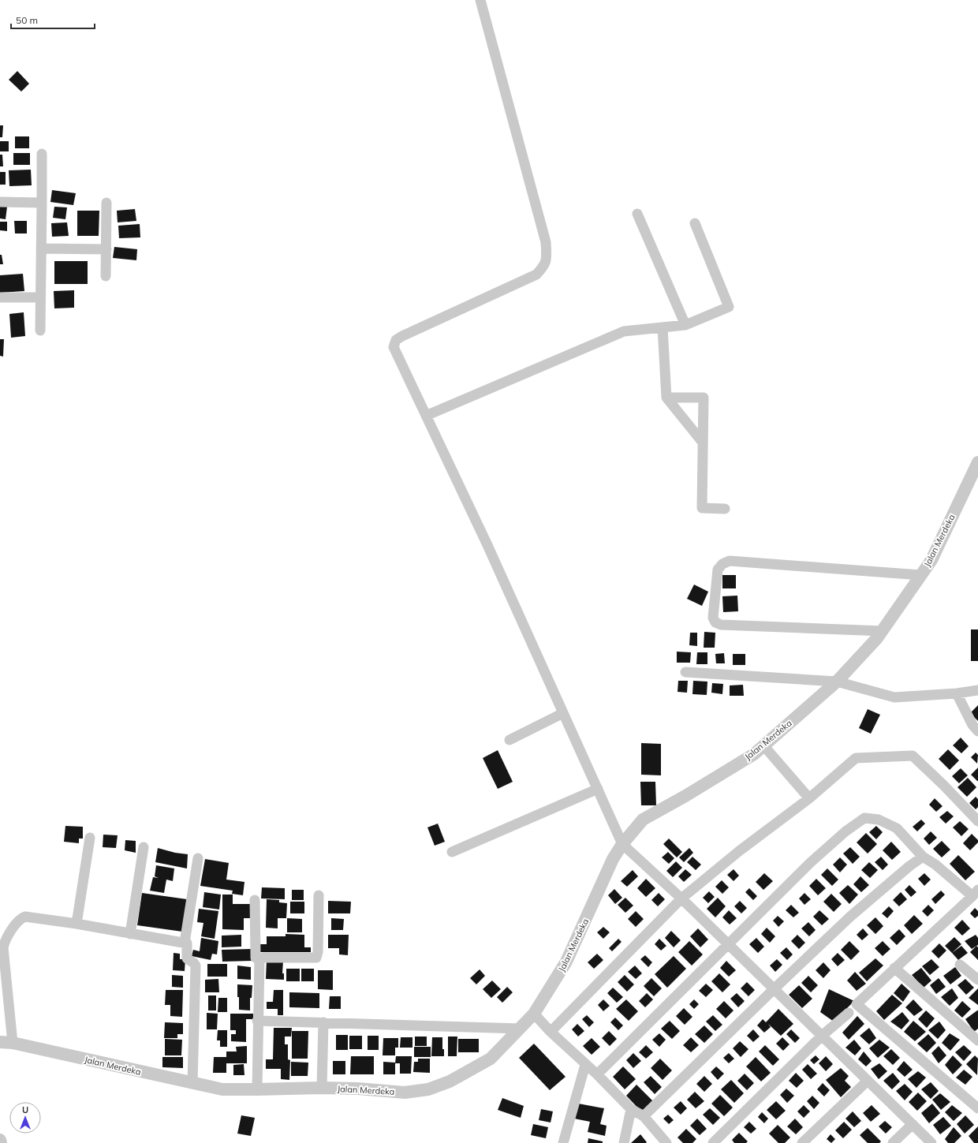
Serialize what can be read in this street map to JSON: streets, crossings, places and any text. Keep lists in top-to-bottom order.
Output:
{
  "streets": {
    "street": ["Jalan Merdeka"]
  },
  "scale_bar": "50 m",
  "north": "top"
}
